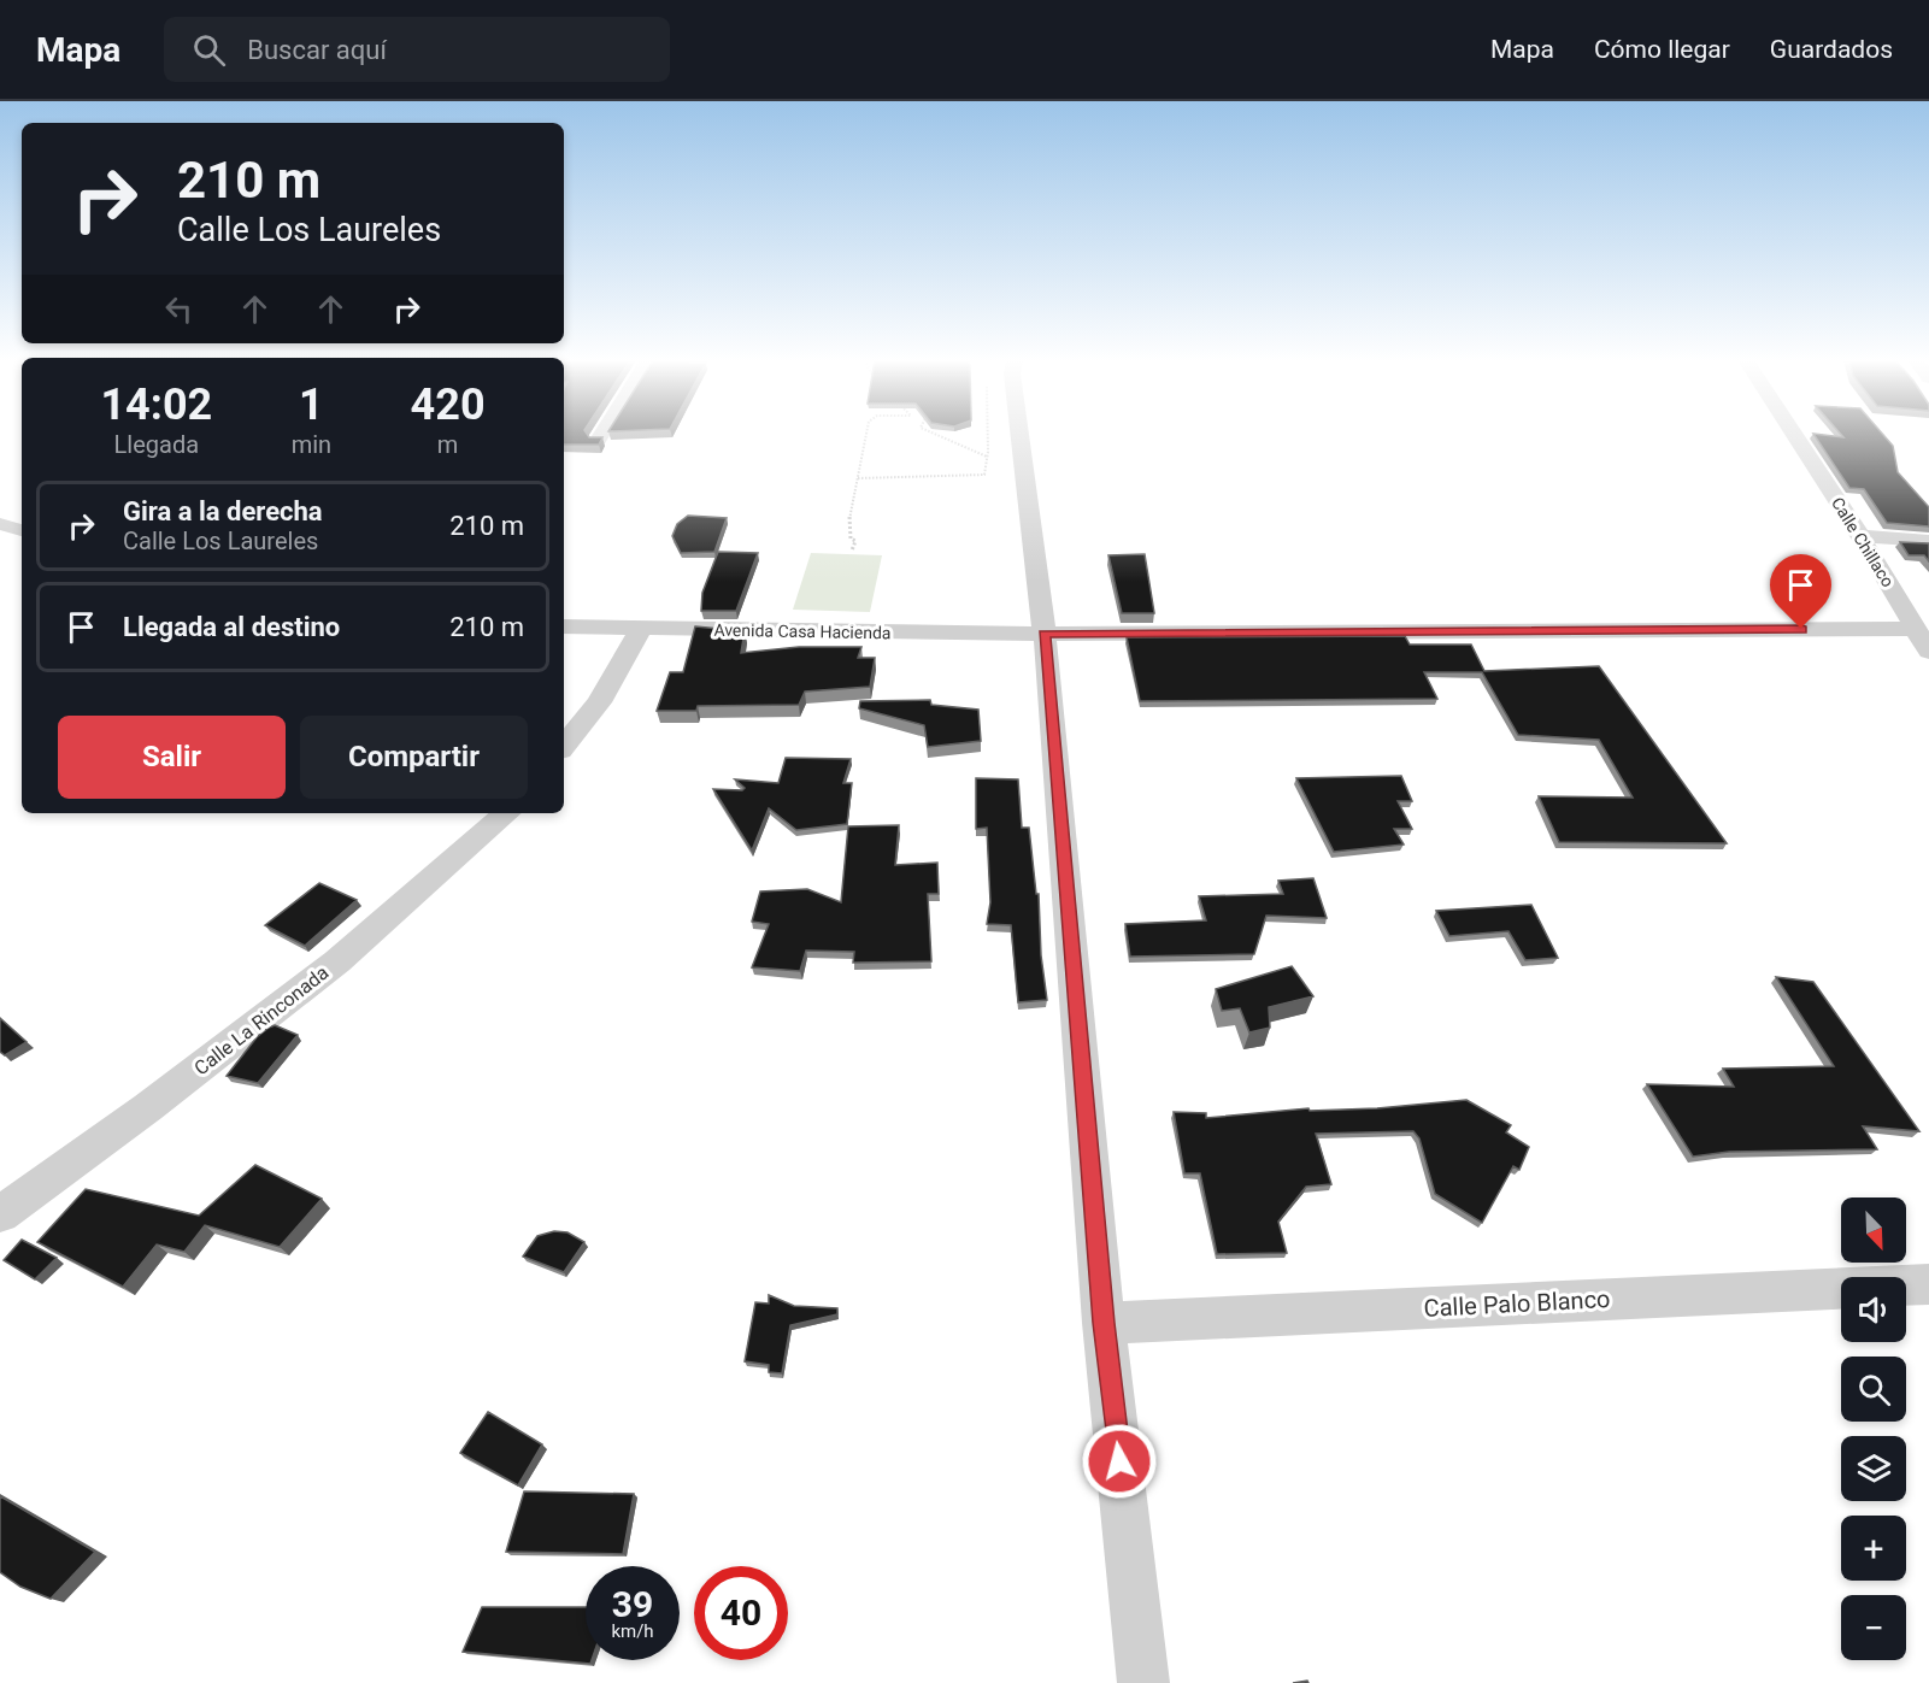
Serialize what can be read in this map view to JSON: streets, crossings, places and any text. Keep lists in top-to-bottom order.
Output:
{
  "streets": {
    "street": [
      "Calle Chillaco",
      "Avenida Casa Hacienda",
      "Calle La Rinconada",
      "Calle Palo Blanco"
    ]
  },
  "crossings": [
    ["Calle Chillaco", "Avenida Casa Hacienda"]
  ],
  "north": "bottom right",
  "page": {
    "header": "Mapa",
    "search": "Buscar aquí",
    "nav": ["Mapa", "Cómo llegar", "Guardados"],
    "turn": ["210 m", "Calle Los Laureles"],
    "eta": [
      "14:02",
      "Llegada",
      "1",
      "min",
      "420",
      "m"
    ],
    "list": [
      {
        "name": "Gira a la derecha",
        "note": "Calle Los Laureles",
        "value": "210 m"
      },
      {
        "name": "Llegada al destino",
        "value": "210 m"
      }
    ],
    "buttons": ["Salir", "Compartir"],
    "map_buttons": ["+", "−"],
    "speed": "39 km/h",
    "limit": "40"
  }
}
